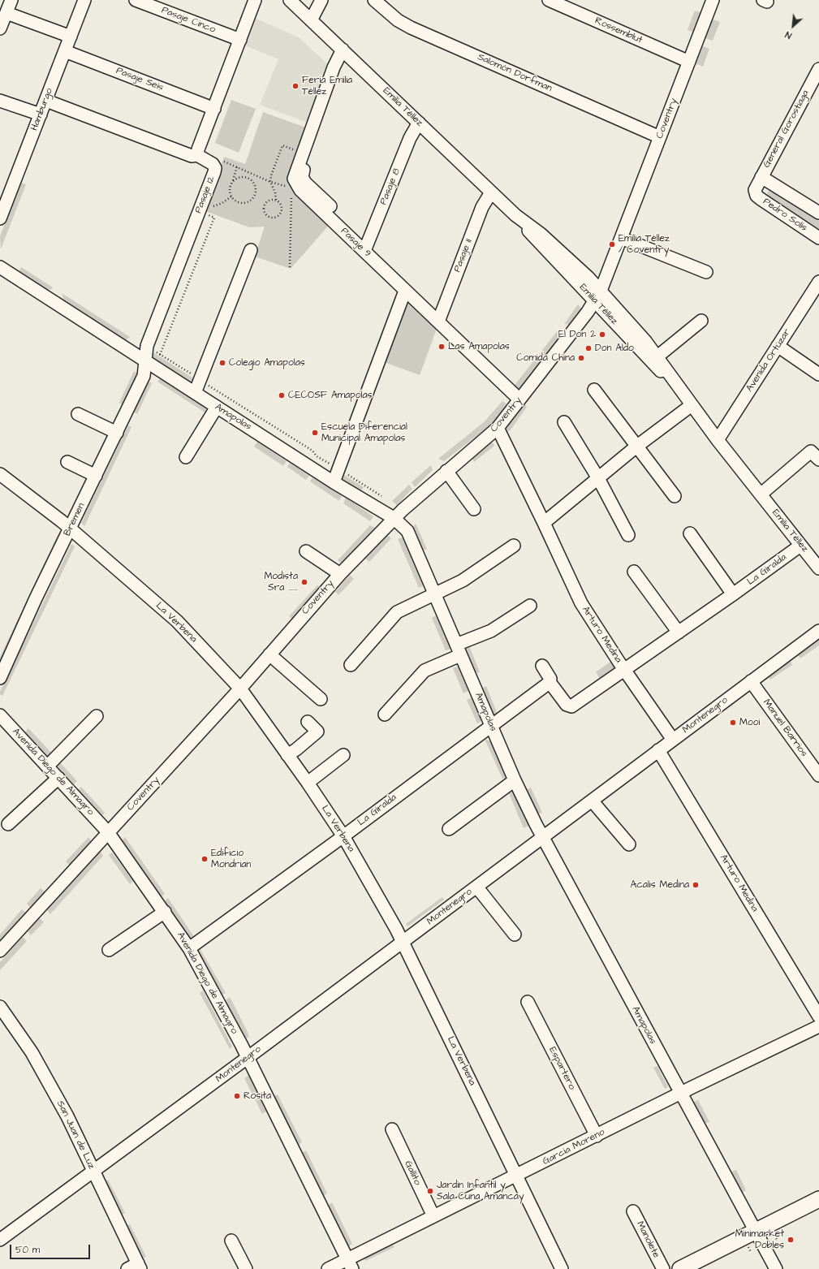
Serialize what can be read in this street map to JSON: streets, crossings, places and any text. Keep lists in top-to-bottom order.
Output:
{
  "streets": {
    "street": [
      "Pasaje Cinco",
      "Rossemblut",
      "Salomón Dorfman",
      "Pasaje Seis",
      "Emilia Téllez",
      "Hamburgo",
      "Coventry",
      "General Gorostiaga",
      "Pasaje 8",
      "Pasaje 12",
      "Pedro Solís",
      "Pasaje 9",
      "Pasaje 11",
      "Avenida Ortúzar",
      "Amapolas",
      "Bremen",
      "La Giralda",
      "La Verbena",
      "Arturo Medina",
      "Montenegro",
      "Manuel Barrios",
      "Avenida Diego de Almagro",
      "Espartero",
      "San Juan de Luz",
      "García Moreno",
      "Gallito",
      "Manolete"
    ]
  },
  "crossings": [
    ["Rossemblut", "Coventry"],
    ["Salomón Dorfman", "Coventry"],
    ["Pasaje Seis", "Hamburgo"],
    ["Emilia Téllez", "Coventry"],
    ["Emilia Téllez", "Pasaje 8"],
    ["Emilia Téllez", "Pasaje 11"],
    ["Emilia Téllez", "Avenida Ortúzar"],
    ["Emilia Téllez", "La Giralda"],
    ["Coventry", "Pasaje 9"],
    ["Coventry", "Amapolas"],
    ["Coventry", "La Verbena"],
    ["Coventry", "Arturo Medina"],
    ["Coventry", "Avenida Diego de Almagro"],
    ["General Gorostiaga", "Pedro Solís"],
    ["Pasaje 8", "Pasaje 9"],
    ["Pasaje 12", "Amapolas"],
    ["Pasaje 12", "Bremen"],
    ["Pasaje 9", "Pasaje 11"],
    ["Amapolas", "Bremen"],
    ["Amapolas", "La Giralda"],
    ["Amapolas", "Montenegro"],
    ["Amapolas", "García Moreno"],
    ["Bremen", "La Verbena"],
    ["La Giralda", "La Verbena"],
    ["La Giralda", "Arturo Medina"],
    ["La Giralda", "Avenida Diego de Almagro"],
    ["La Verbena", "Montenegro"],
    ["La Verbena", "García Moreno"],
    ["Arturo Medina", "Montenegro"],
    ["Montenegro", "Manuel Barrios"],
    ["Montenegro", "Avenida Diego de Almagro"],
    ["Montenegro", "San Juan de Luz"],
    ["Avenida Diego de Almagro", "García Moreno"],
    ["Espartero", "García Moreno"],
    ["García Moreno", "Gallito"]
  ],
  "places": [
    "Feria Emilia Téllez",
    "Emilia Téllez / Coventry",
    "El Don 2",
    "Las Amapolas",
    "Don Aldo",
    "Comida China",
    "Colegio Amapolas",
    "CECOSF Amapolas",
    "Escuela Diferencial Municipal Amapolas",
    "Modista Sra .......",
    "Mooi",
    "Edificio Mondrian",
    "Acalis Medina",
    "Rosita",
    "Jardin Infantil y Sala Cuna Amancay",
    "Minimarket Dobles"
  ],
  "scale_bar": "50 m",
  "north": "bottom left"
}
